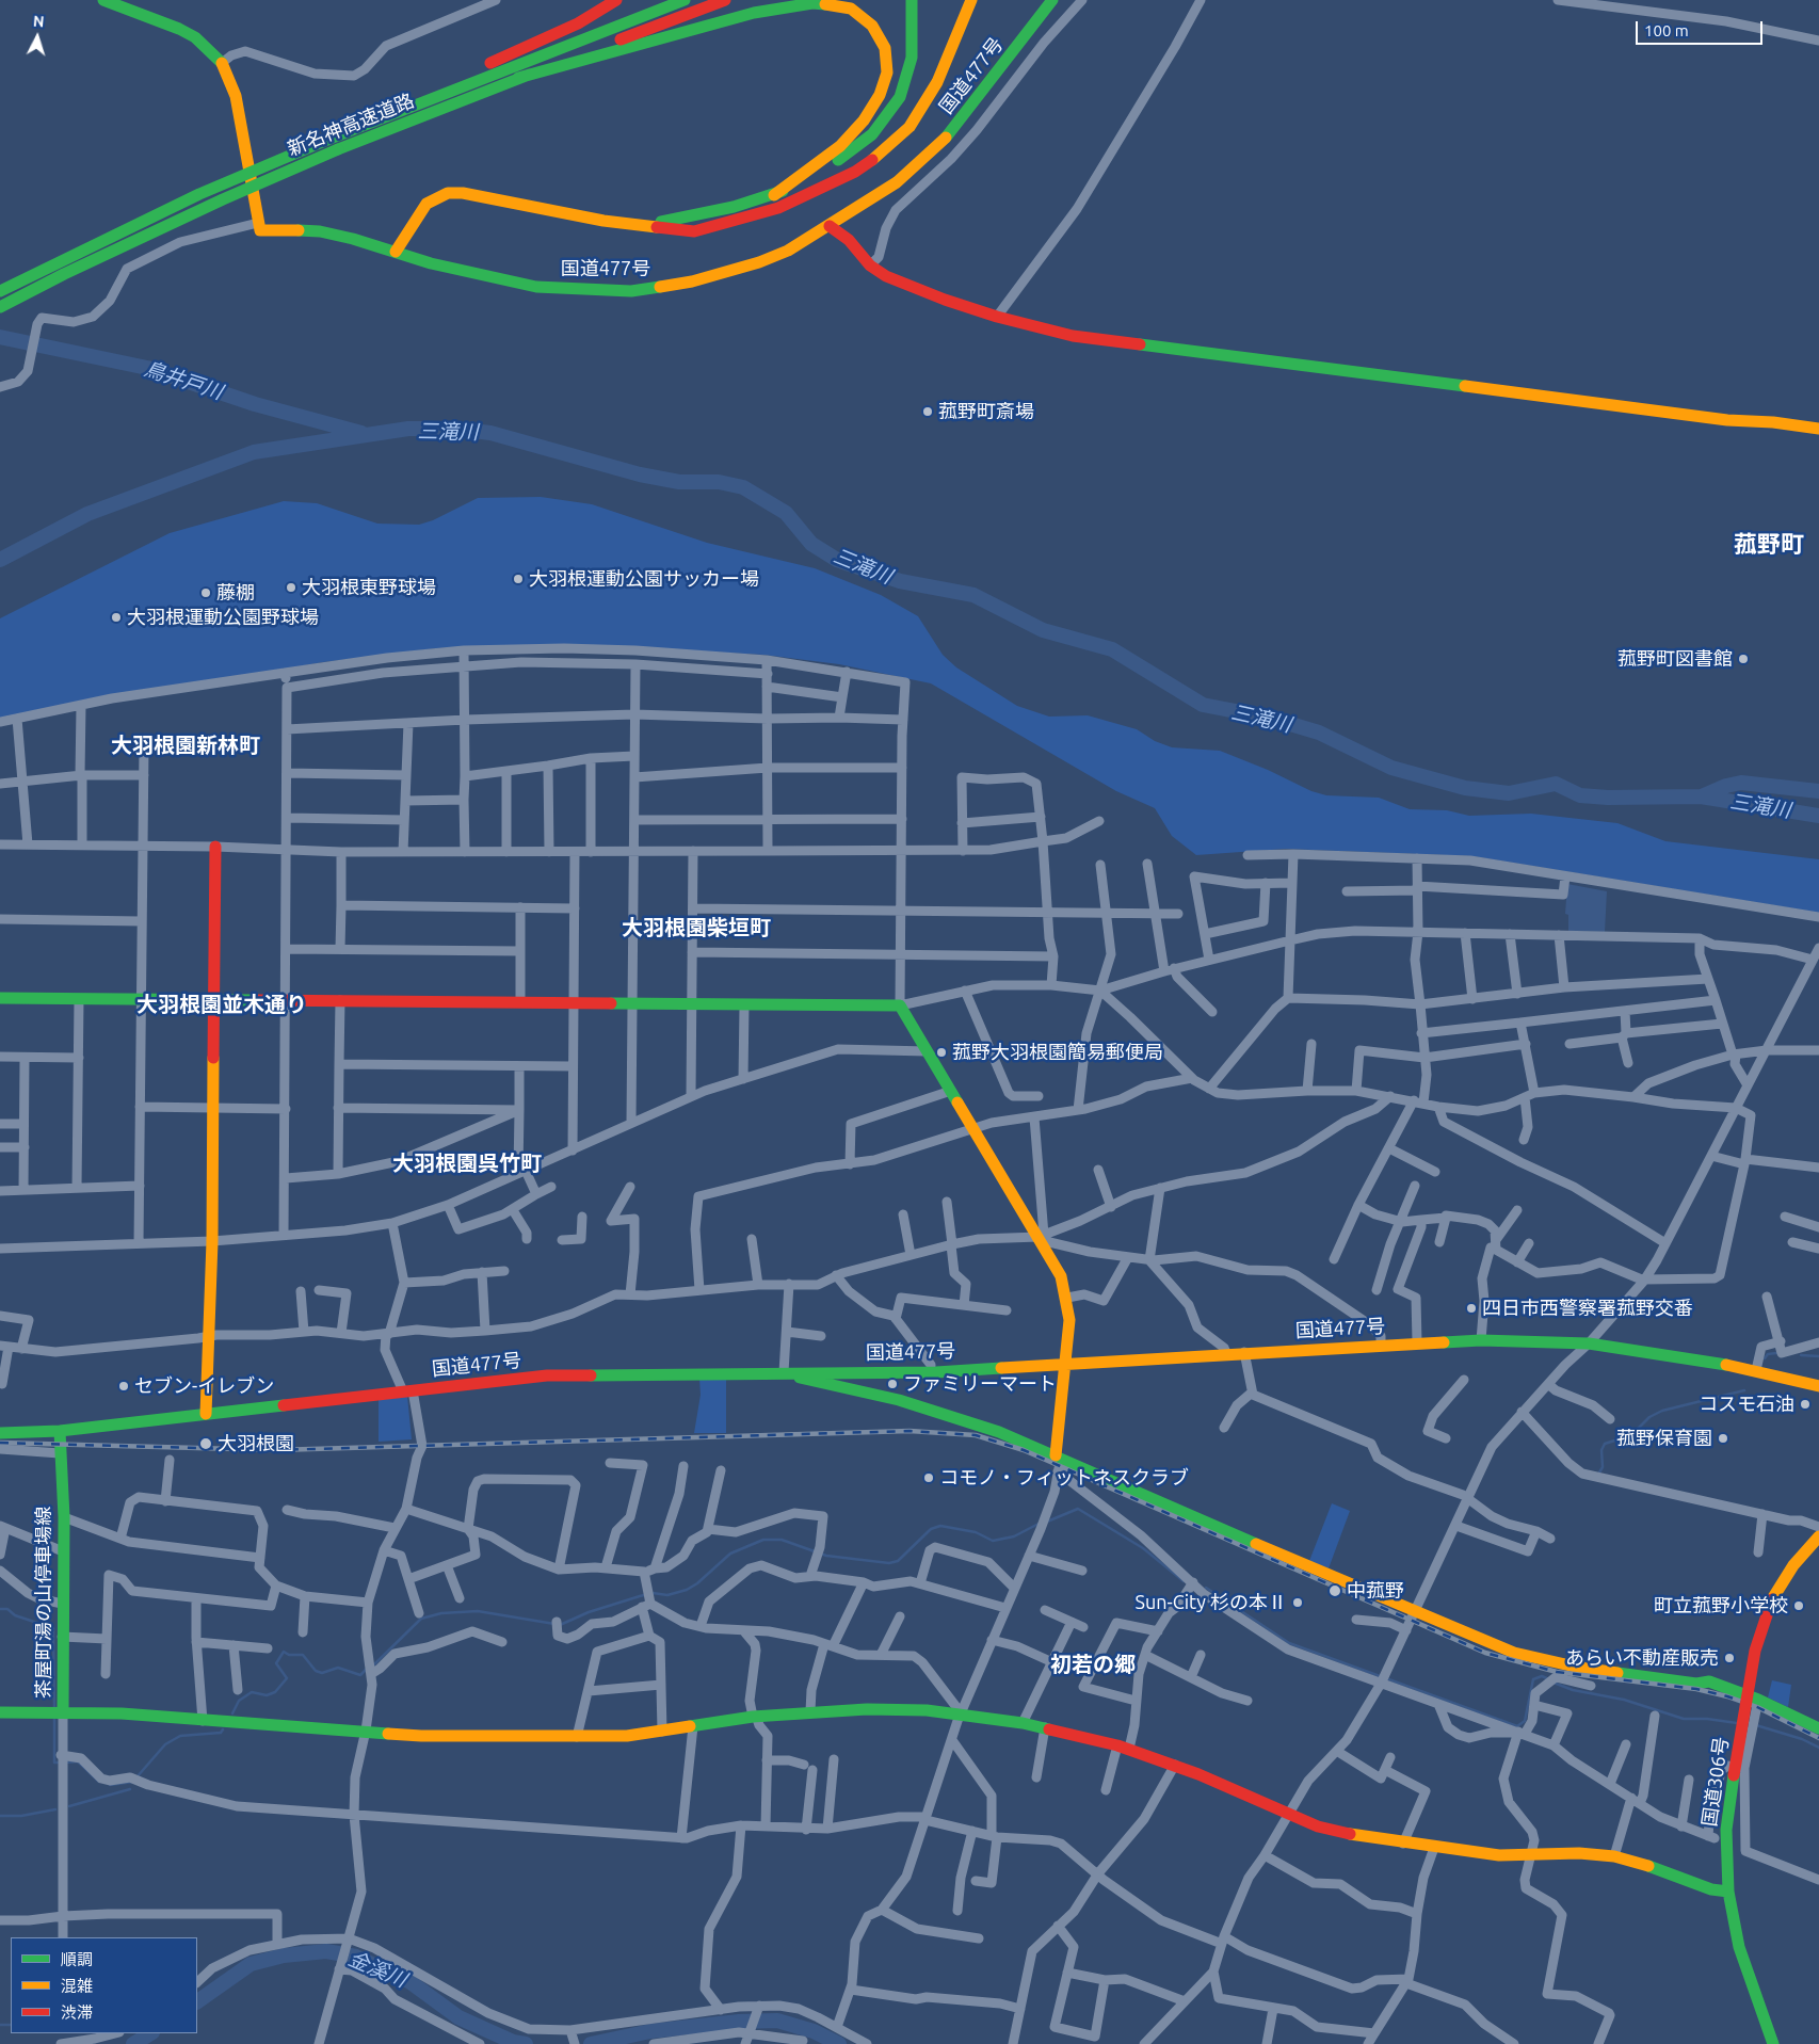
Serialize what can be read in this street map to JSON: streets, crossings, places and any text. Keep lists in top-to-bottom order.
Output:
{
  "streets": {
    "main road": [
      "国道477号",
      "新名神高速道路",
      "茶屋町湯の山停車場線",
      "国道306号"
    ]
  },
  "crossings": [
    ["国道477号", "茶屋町湯の山停車場線"]
  ],
  "districts": [
    "菰野町",
    "大羽根園新林町",
    "大羽根園柴垣町",
    "大羽根園並木通り",
    "大羽根園呉竹町",
    "初若の郷"
  ],
  "water": ["鳥井戸川", "三滝川", "金溪川"],
  "places": [
    "菰野町斎場",
    "大羽根運動公園サッカー場",
    "大羽根東野球場",
    "藤棚",
    "大羽根運動公園野球場",
    "菰野町図書館",
    "菰野大羽根園簡易郵便局",
    "四日市西警察署菰野交番",
    "ファミリーマート",
    "セブン-イレブン",
    "コスモ石油",
    "菰野保育園",
    "大羽根園",
    "コモノ・フィットネスクラブ",
    "中菰野",
    "Sun-City 杉の本Ⅱ",
    "町立菰野小学校",
    "あらい不動産販売"
  ],
  "legend": ["順調", "混雑", "渋滞"],
  "scale_bar": "100 m",
  "north": "top"
}
